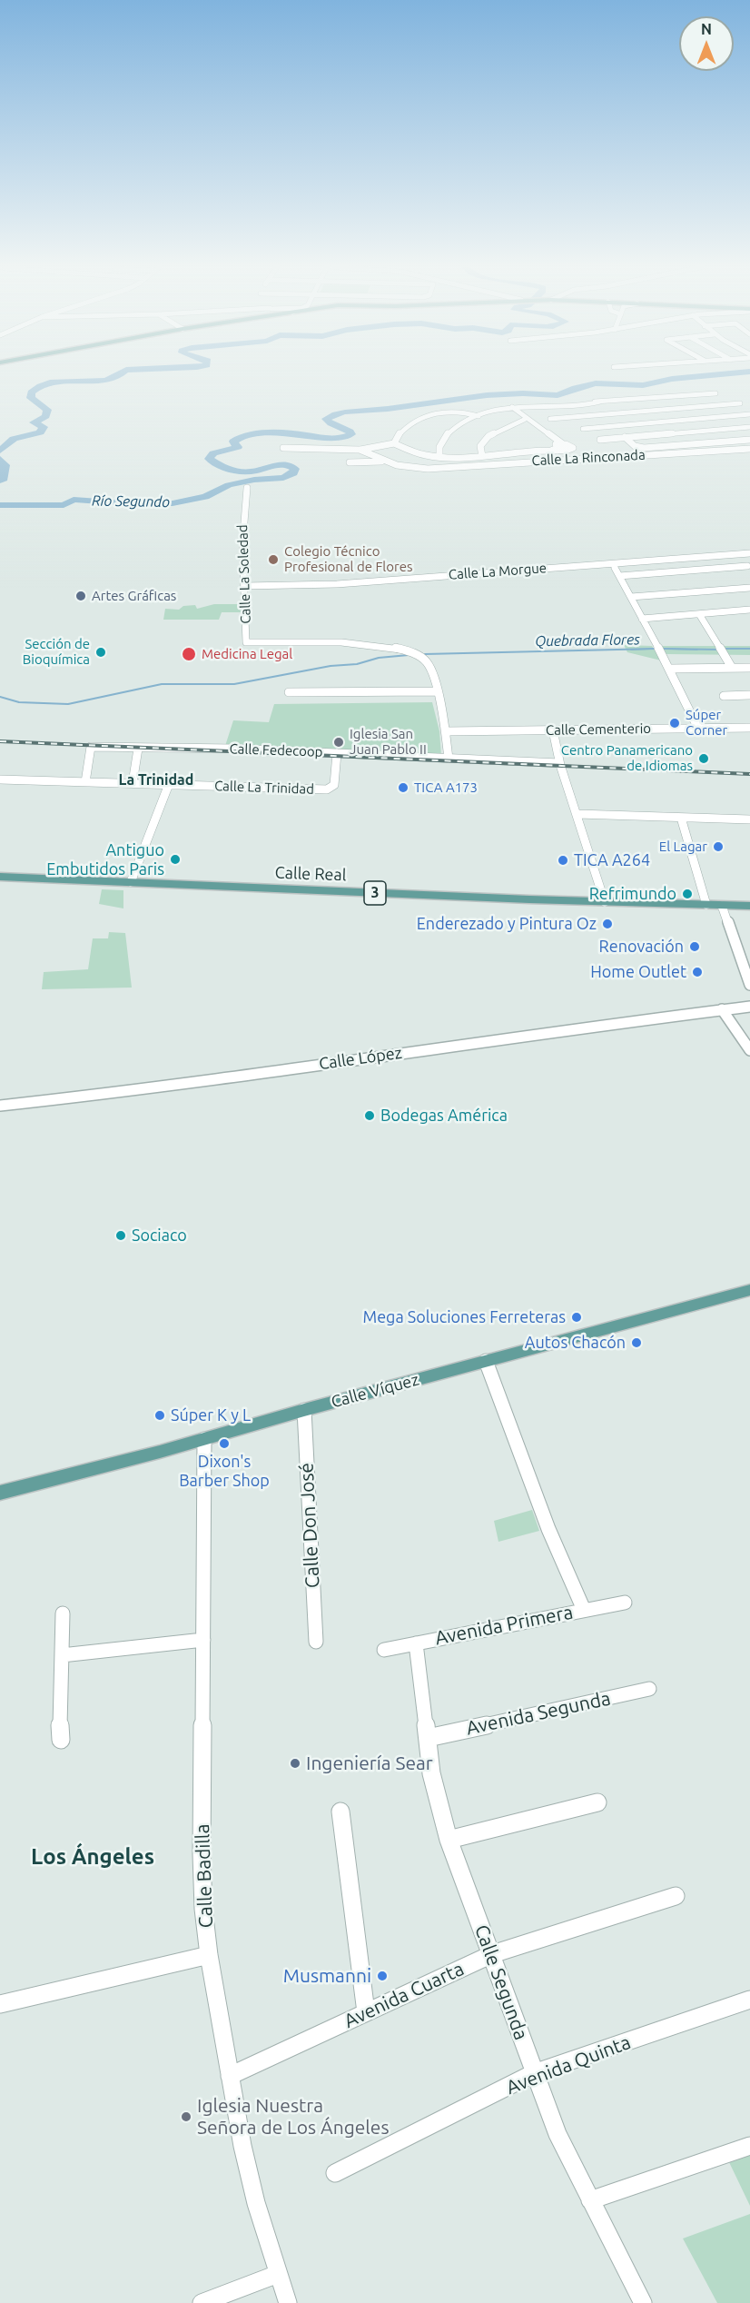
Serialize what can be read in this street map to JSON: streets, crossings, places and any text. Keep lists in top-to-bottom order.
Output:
{
  "streets": {
    "main road": ["Calle Real", "3", "Calle Víquez"],
    "street": [
      "Calle La Rinconada",
      "Calle La Morgue",
      "Calle La Soledad",
      "Calle Cementerio",
      "Calle Fedecoop",
      "Calle La Trinidad",
      "Calle López",
      "Calle Don José",
      "Avenida Primera",
      "Avenida Segunda",
      "Calle Badilla",
      "Calle Segunda",
      "Avenida Cuarta",
      "Avenida Quinta"
    ]
  },
  "crossings": [
    ["Calle La Morgue", "Calle La Soledad"],
    ["Calle La Soledad", "Calle Cementerio"],
    ["Calle La Soledad", "Calle Fedecoop"],
    ["Calle Fedecoop", "Calle La Trinidad"],
    ["Calle Víquez", "Calle Don José"],
    ["Calle Víquez", "Calle Badilla"],
    ["Avenida Primera", "Calle Segunda"],
    ["Avenida Segunda", "Calle Segunda"],
    ["Calle Badilla", "Avenida Cuarta"],
    ["Calle Segunda", "Avenida Cuarta"],
    ["Calle Segunda", "Avenida Quinta"]
  ],
  "districts": ["La Trinidad", "Los Ángeles"],
  "water": ["Río Segundo", "Quebrada Flores"],
  "places": [
    "Colegio Técnico Profesional de Flores",
    "Artes Gráficas",
    "Sección de Bioquímica",
    "Medicina Legal",
    "Súper Corner",
    "Iglesia San Juan Pablo II",
    "Centro Panamericano de Idiomas",
    "TICA A173",
    "El Lagar",
    "Antiguo Embutidos Paris",
    "TICA A264",
    "Refrimundo",
    "Enderezado y Pintura Oz",
    "Renovación",
    "Home Outlet",
    "Bodegas América",
    "Sociaco",
    "Mega Soluciones Ferreteras",
    "Autos Chacón",
    "Súper K y L",
    "Dixon's Barber Shop",
    "Ingeniería Sear",
    "Musmanni",
    "Iglesia Nuestra Señora de Los Ángeles"
  ],
  "north": "top"
}
